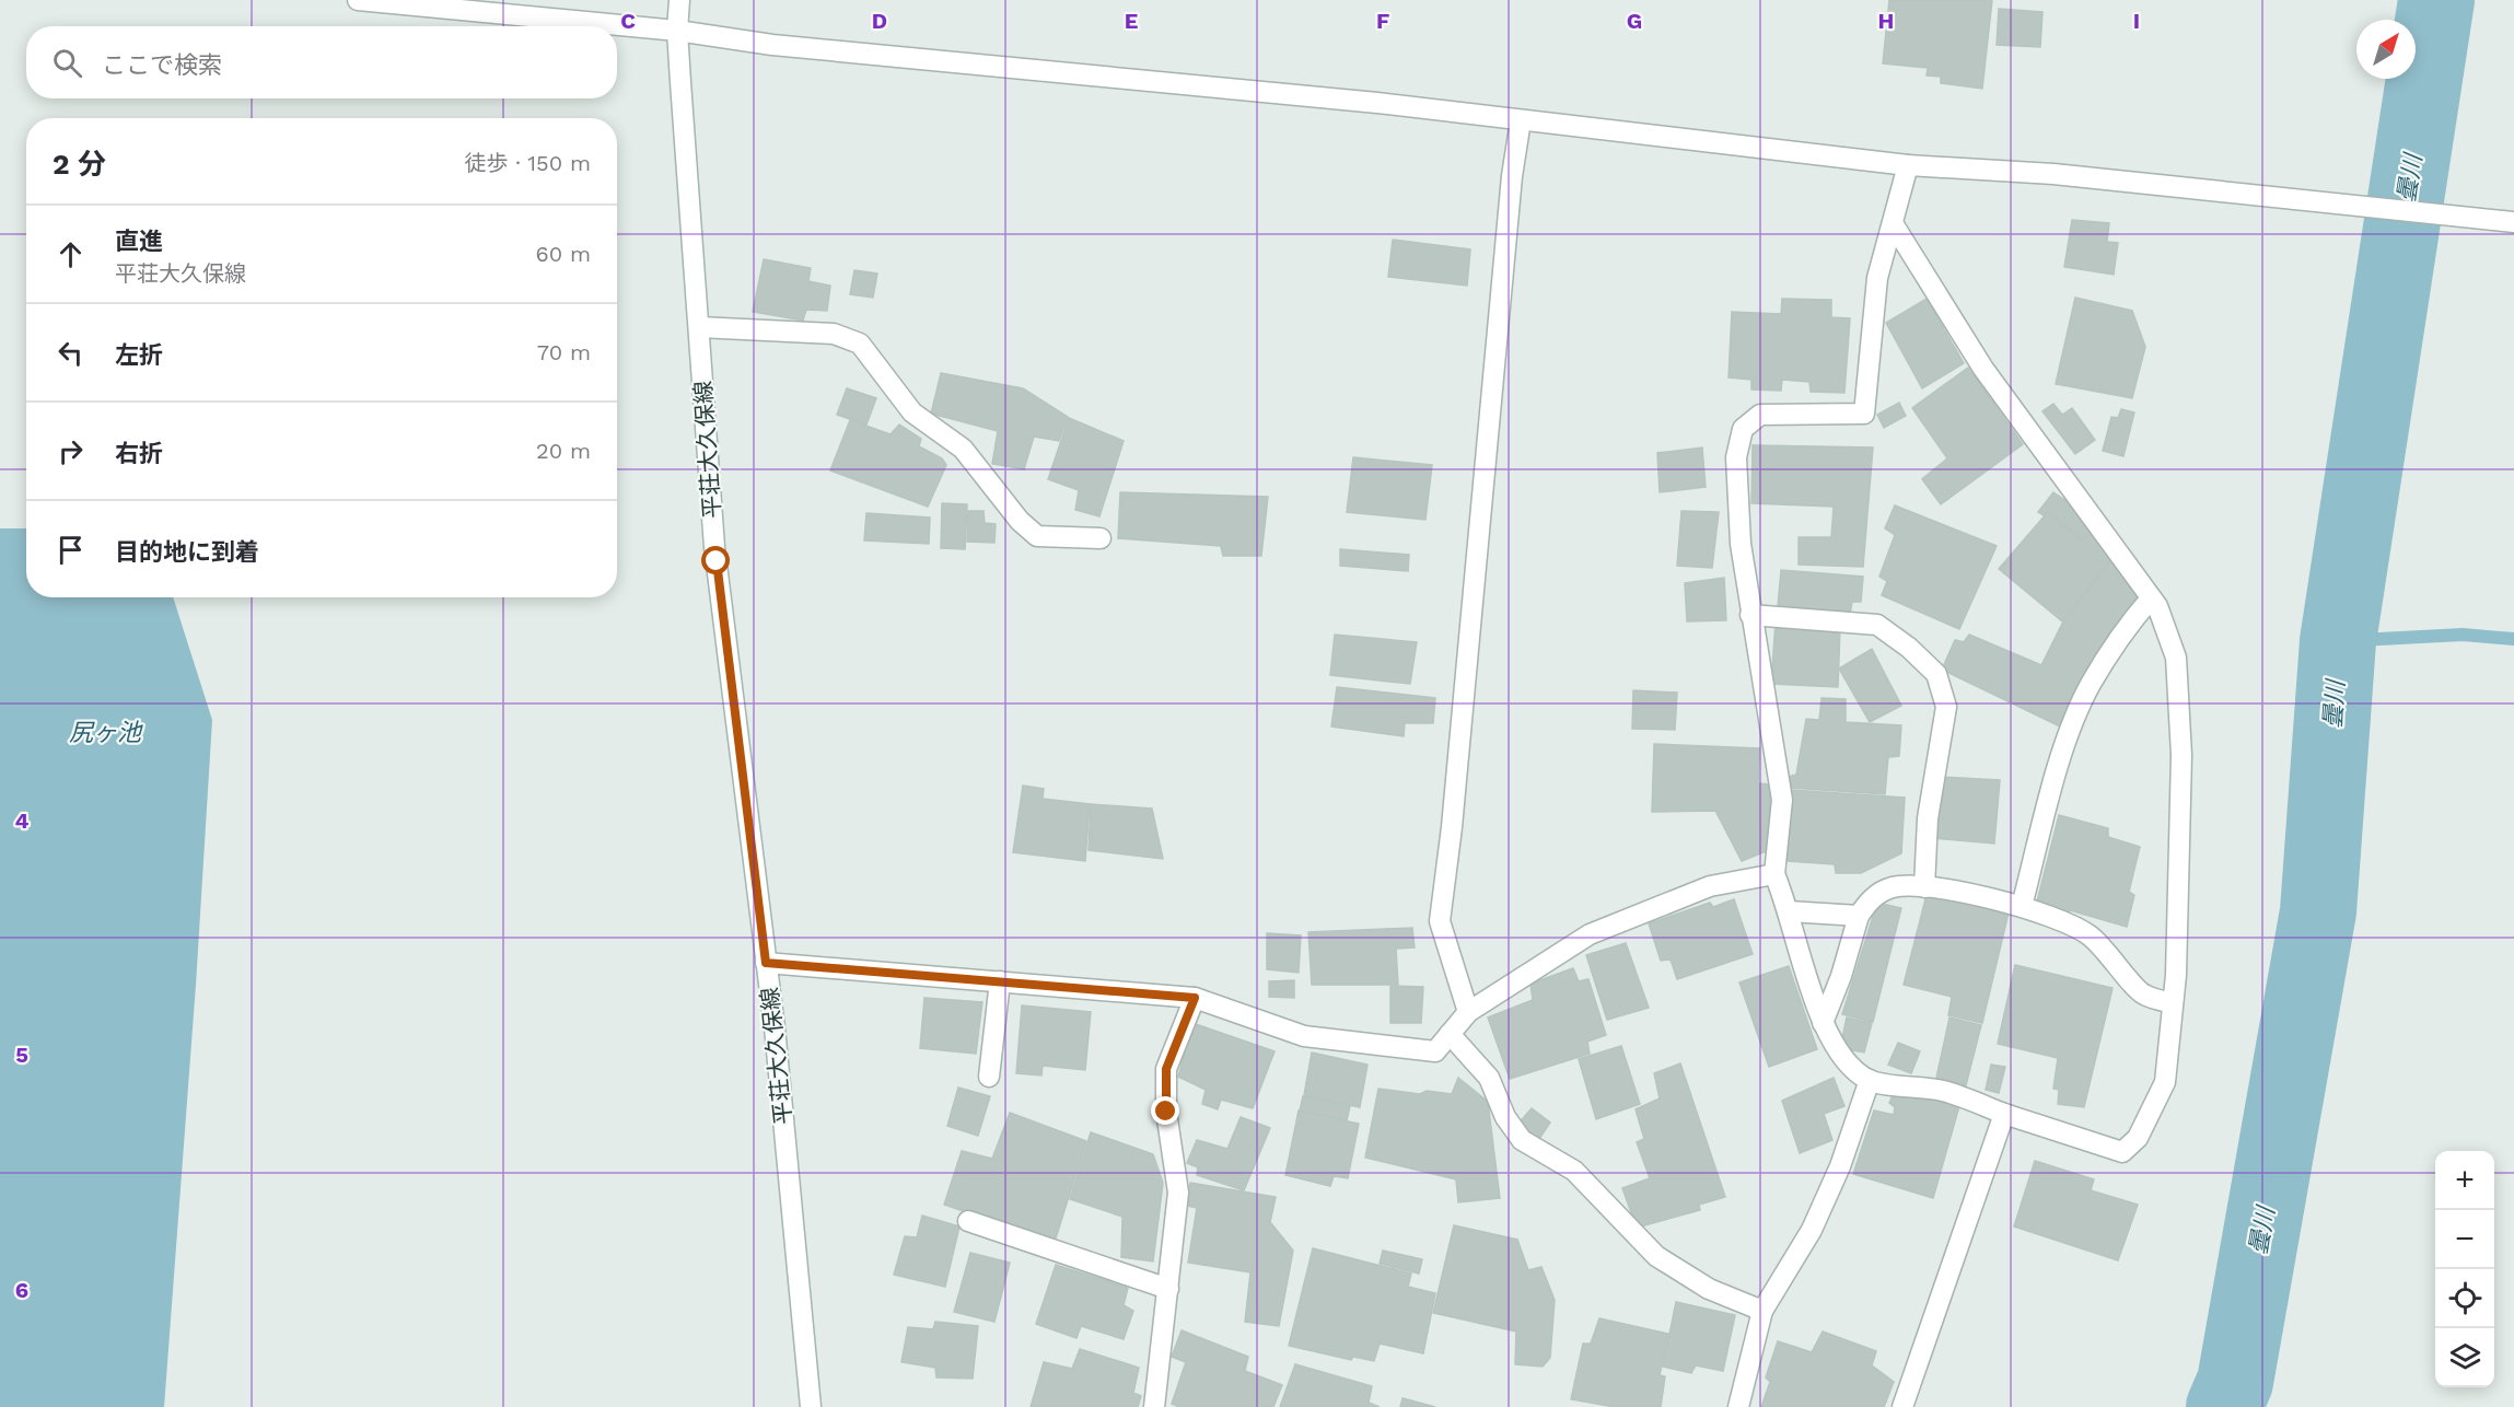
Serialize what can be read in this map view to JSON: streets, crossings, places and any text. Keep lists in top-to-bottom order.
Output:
{
  "streets": {
    "street": ["平荘大久保線"]
  },
  "water": ["曇川", "尻ヶ池"],
  "north": "top right",
  "page": {
    "search": "ここで検索",
    "heading": ["2 分", "徒歩 · 150 m"],
    "list": [
      ["直進", "平荘大久保線", "60 m"],
      ["左折", "70 m"],
      ["右折", "20 m"],
      "目的地に到着"
    ],
    "map_buttons": ["+", "−"]
  },
  "grid": {
    "columns": [
      "C",
      "D",
      "E",
      "F",
      "G",
      "H",
      "I"
    ],
    "rows": ["4", "5", "6"]
  }
}
